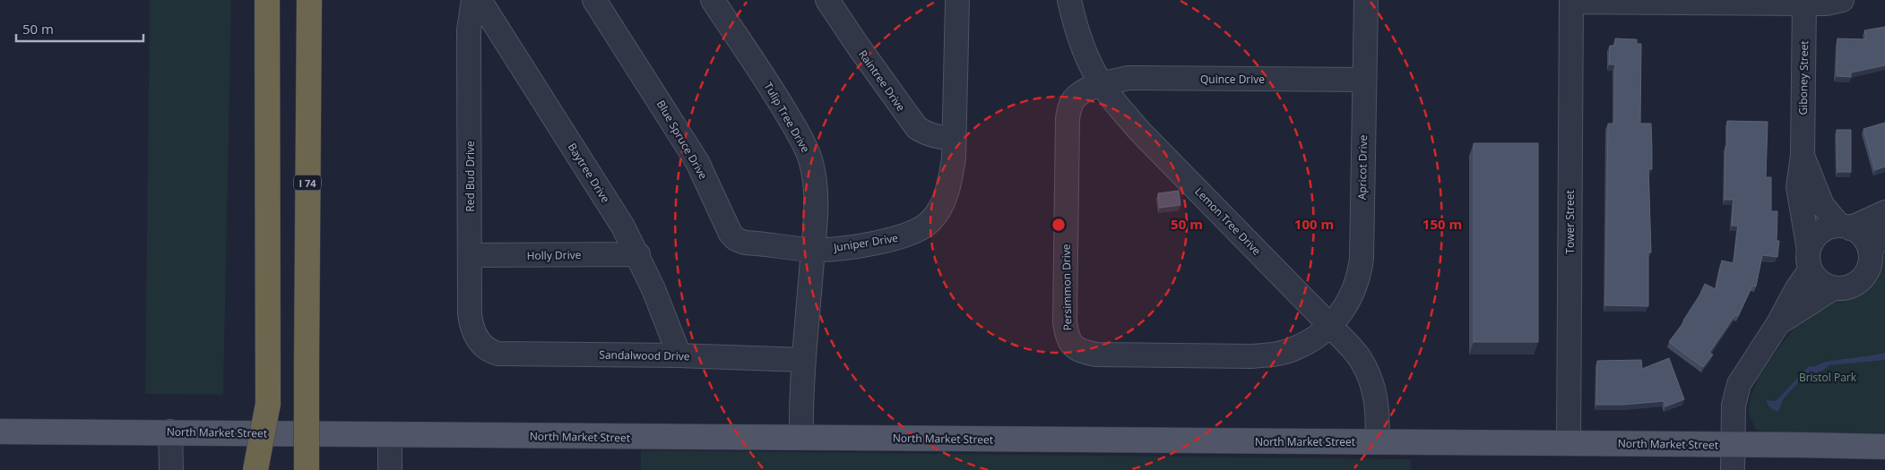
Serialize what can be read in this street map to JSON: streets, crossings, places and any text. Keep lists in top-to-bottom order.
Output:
{
  "streets": {
    "highway": ["I 74"],
    "main road": ["North Market Street"],
    "street": [
      "Giboney Street",
      "Quince Drive",
      "Raintree Drive",
      "Tulip Tree Drive",
      "Blue Spruce Drive",
      "Apricot Drive",
      "Baytree Drive",
      "Red Bud Drive",
      "Lemon Tree Drive",
      "Tower Street",
      "Juniper Drive",
      "Holly Drive",
      "Persimmon Drive",
      "Sandalwood Drive"
    ]
  },
  "crossings": [
    ["Quince Drive", "Apricot Drive"],
    ["Quince Drive", "Lemon Tree Drive"],
    ["Quince Drive", "Persimmon Drive"],
    ["Raintree Drive", "Juniper Drive"],
    ["Tulip Tree Drive", "Blue Spruce Drive"],
    ["Tulip Tree Drive", "Juniper Drive"],
    ["Blue Spruce Drive", "Juniper Drive"],
    ["Apricot Drive", "Lemon Tree Drive"],
    ["Apricot Drive", "Persimmon Drive"],
    ["Baytree Drive", "Holly Drive"],
    ["Baytree Drive", "Sandalwood Drive"],
    ["Red Bud Drive", "Holly Drive"],
    ["Red Bud Drive", "Sandalwood Drive"],
    ["Lemon Tree Drive", "Persimmon Drive"],
    ["Lemon Tree Drive", "North Market Street"],
    ["Tower Street", "North Market Street"]
  ],
  "parks": ["Bristol Park"],
  "scale_bar": "50 m",
  "rings": ["50 m", "100 m", "150 m"]
}
